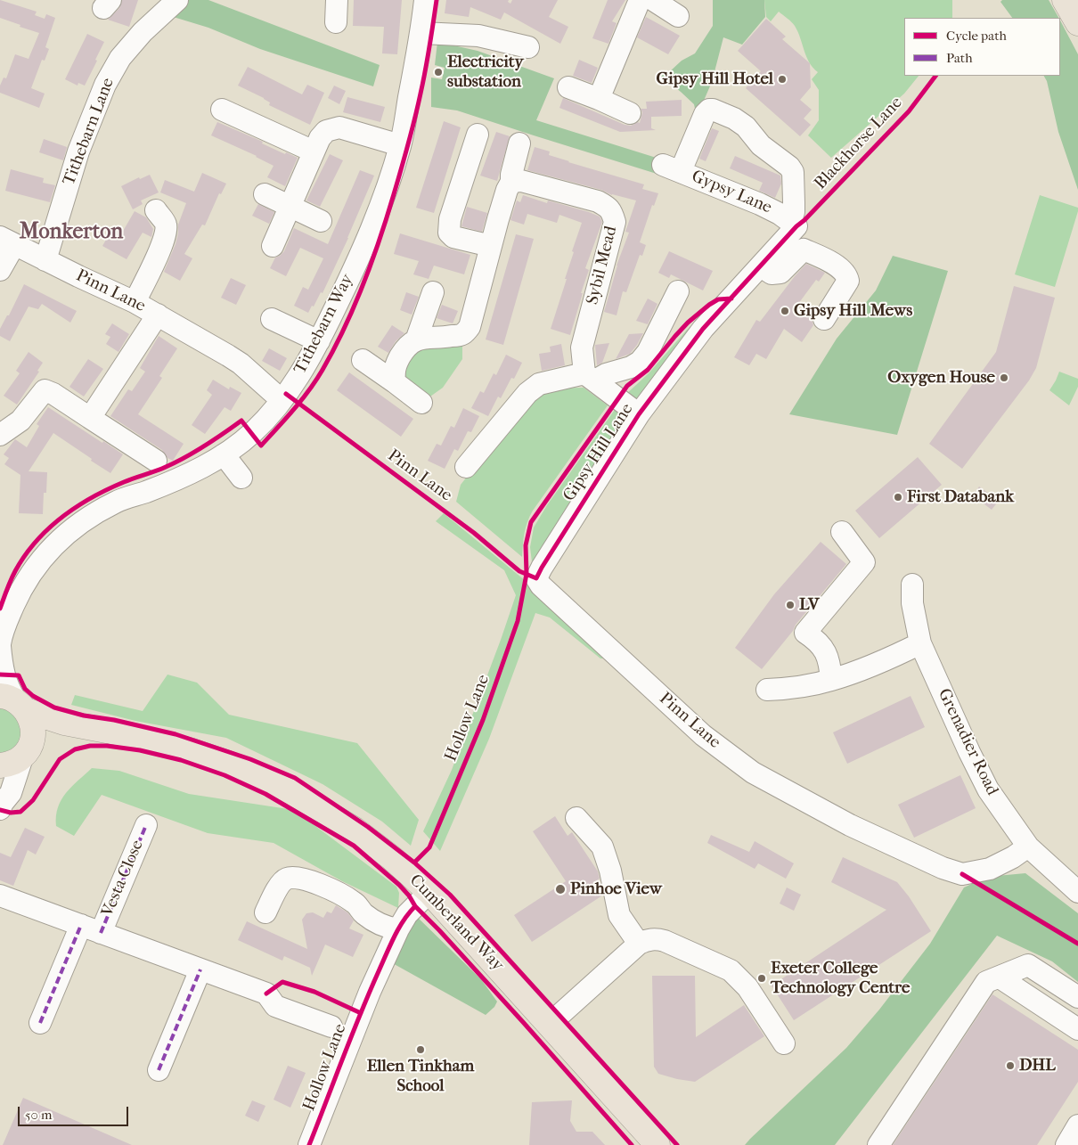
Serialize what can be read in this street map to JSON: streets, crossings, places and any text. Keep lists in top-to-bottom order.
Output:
{
  "streets": {
    "main road": ["Cumberland Way"],
    "street": [
      "Tithebarn Lane",
      "Gypsy Lane",
      "Sybil Mead",
      "Pinn Lane",
      "Tithebarn Way",
      "Gipsy Hill Lane",
      "Hollow Lane",
      "Grenadier Road",
      "Vesta Close"
    ],
    "cycle path": ["Blackhorse Lane"]
  },
  "crossings": [
    ["Tithebarn Lane", "Pinn Lane"],
    ["Gypsy Lane", "Gipsy Hill Lane"],
    ["Pinn Lane", "Tithebarn Way"],
    ["Pinn Lane", "Gipsy Hill Lane"],
    ["Pinn Lane", "Grenadier Road"],
    ["Tithebarn Way", "Cumberland Way"],
    ["Hollow Lane", "Cumberland Way"]
  ],
  "districts": ["Monkerton"],
  "places": [
    "Electricity substation",
    "Gipsy Hill Hotel",
    "Gipsy Hill Mews",
    "Oxygen House",
    "First Databank",
    "LV",
    "Pinhoe View",
    "Exeter College Technology Centre",
    "Ellen Tinkham School",
    "DHL"
  ],
  "legend": ["Cycle path", "Path"],
  "scale_bar": "50 m"
}
